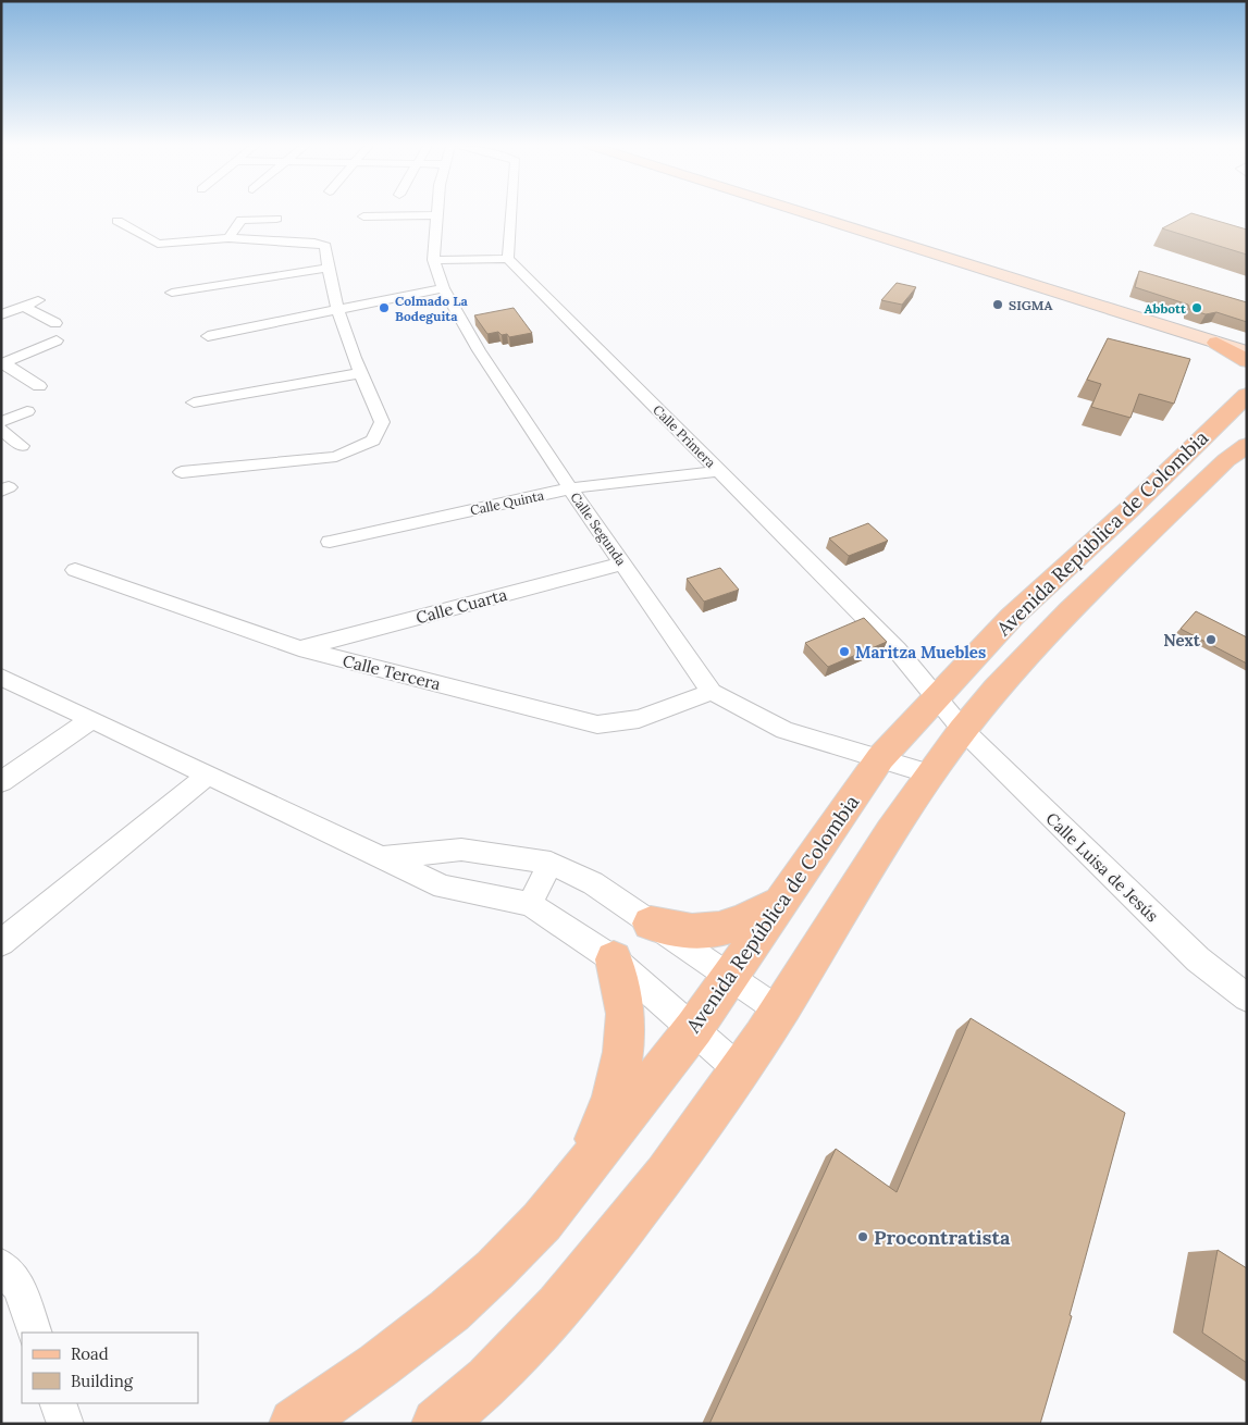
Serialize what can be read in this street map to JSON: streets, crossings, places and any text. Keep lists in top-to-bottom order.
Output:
{
  "streets": {
    "main road": ["Avenida República de Colombia"],
    "street": [
      "Calle Primera",
      "Calle Quinta",
      "Calle Segunda",
      "Calle Cuarta",
      "Calle Tercera",
      "Calle Luisa de Jesús"
    ]
  },
  "crossings": [
    ["Calle Primera", "Calle Quinta"],
    ["Calle Primera", "Avenida República de Colombia"],
    ["Calle Primera", "Calle Luisa de Jesús"],
    ["Calle Quinta", "Calle Segunda"],
    ["Calle Segunda", "Avenida República de Colombia"],
    ["Calle Segunda", "Calle Cuarta"],
    ["Calle Segunda", "Calle Tercera"],
    ["Avenida República de Colombia", "Calle Luisa de Jesús"],
    ["Calle Cuarta", "Calle Tercera"]
  ],
  "places": [
    "SIGMA",
    "Colmado La Bodeguita",
    "Abbott",
    "Next",
    "Maritza Muebles",
    "Procontratista"
  ],
  "legend": ["Road", "Building"]
}
